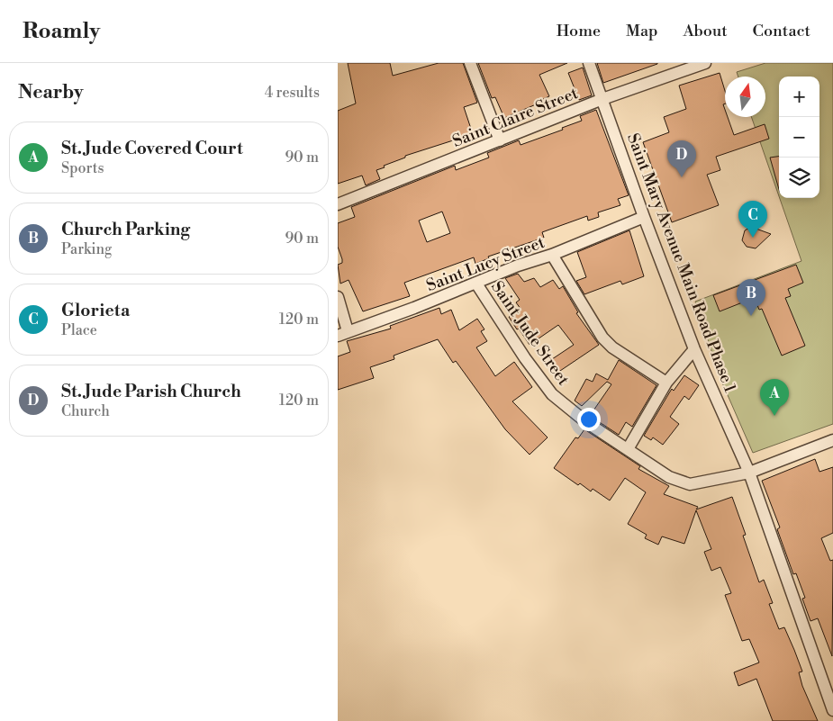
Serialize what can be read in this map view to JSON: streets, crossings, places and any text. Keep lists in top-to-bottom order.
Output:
{
  "streets": {
    "street": [
      "Saint Claire Street",
      "Saint Mary Avenue Main Road Phase 1",
      "Saint Lucy Street",
      "Saint Jude Street"
    ]
  },
  "crossings": [
    ["Saint Claire Street", "Saint Mary Avenue Main Road Phase 1"],
    ["Saint Mary Avenue Main Road Phase 1", "Saint Lucy Street"],
    ["Saint Mary Avenue Main Road Phase 1", "Saint Jude Street"],
    ["Saint Lucy Street", "Saint Jude Street"]
  ],
  "north": "top",
  "page": {
    "header": "Roamly",
    "nav": [
      "Home",
      "Map",
      "About",
      "Contact"
    ],
    "heading": ["Nearby", "4 results"],
    "map_buttons": ["+", "−"],
    "list": [
      {
        "mark": "A",
        "name": "St. Jude Covered Court",
        "note": "Sports",
        "value": "90 m"
      },
      {
        "mark": "B",
        "name": "Church Parking",
        "note": "Parking",
        "value": "90 m"
      },
      {
        "mark": "C",
        "name": "Glorieta",
        "note": "Place",
        "value": "120 m"
      },
      {
        "mark": "D",
        "name": "St. Jude Parish Church",
        "note": "Church",
        "value": "120 m"
      }
    ],
    "pins": [
      "D",
      "C",
      "B",
      "A"
    ]
  }
}
